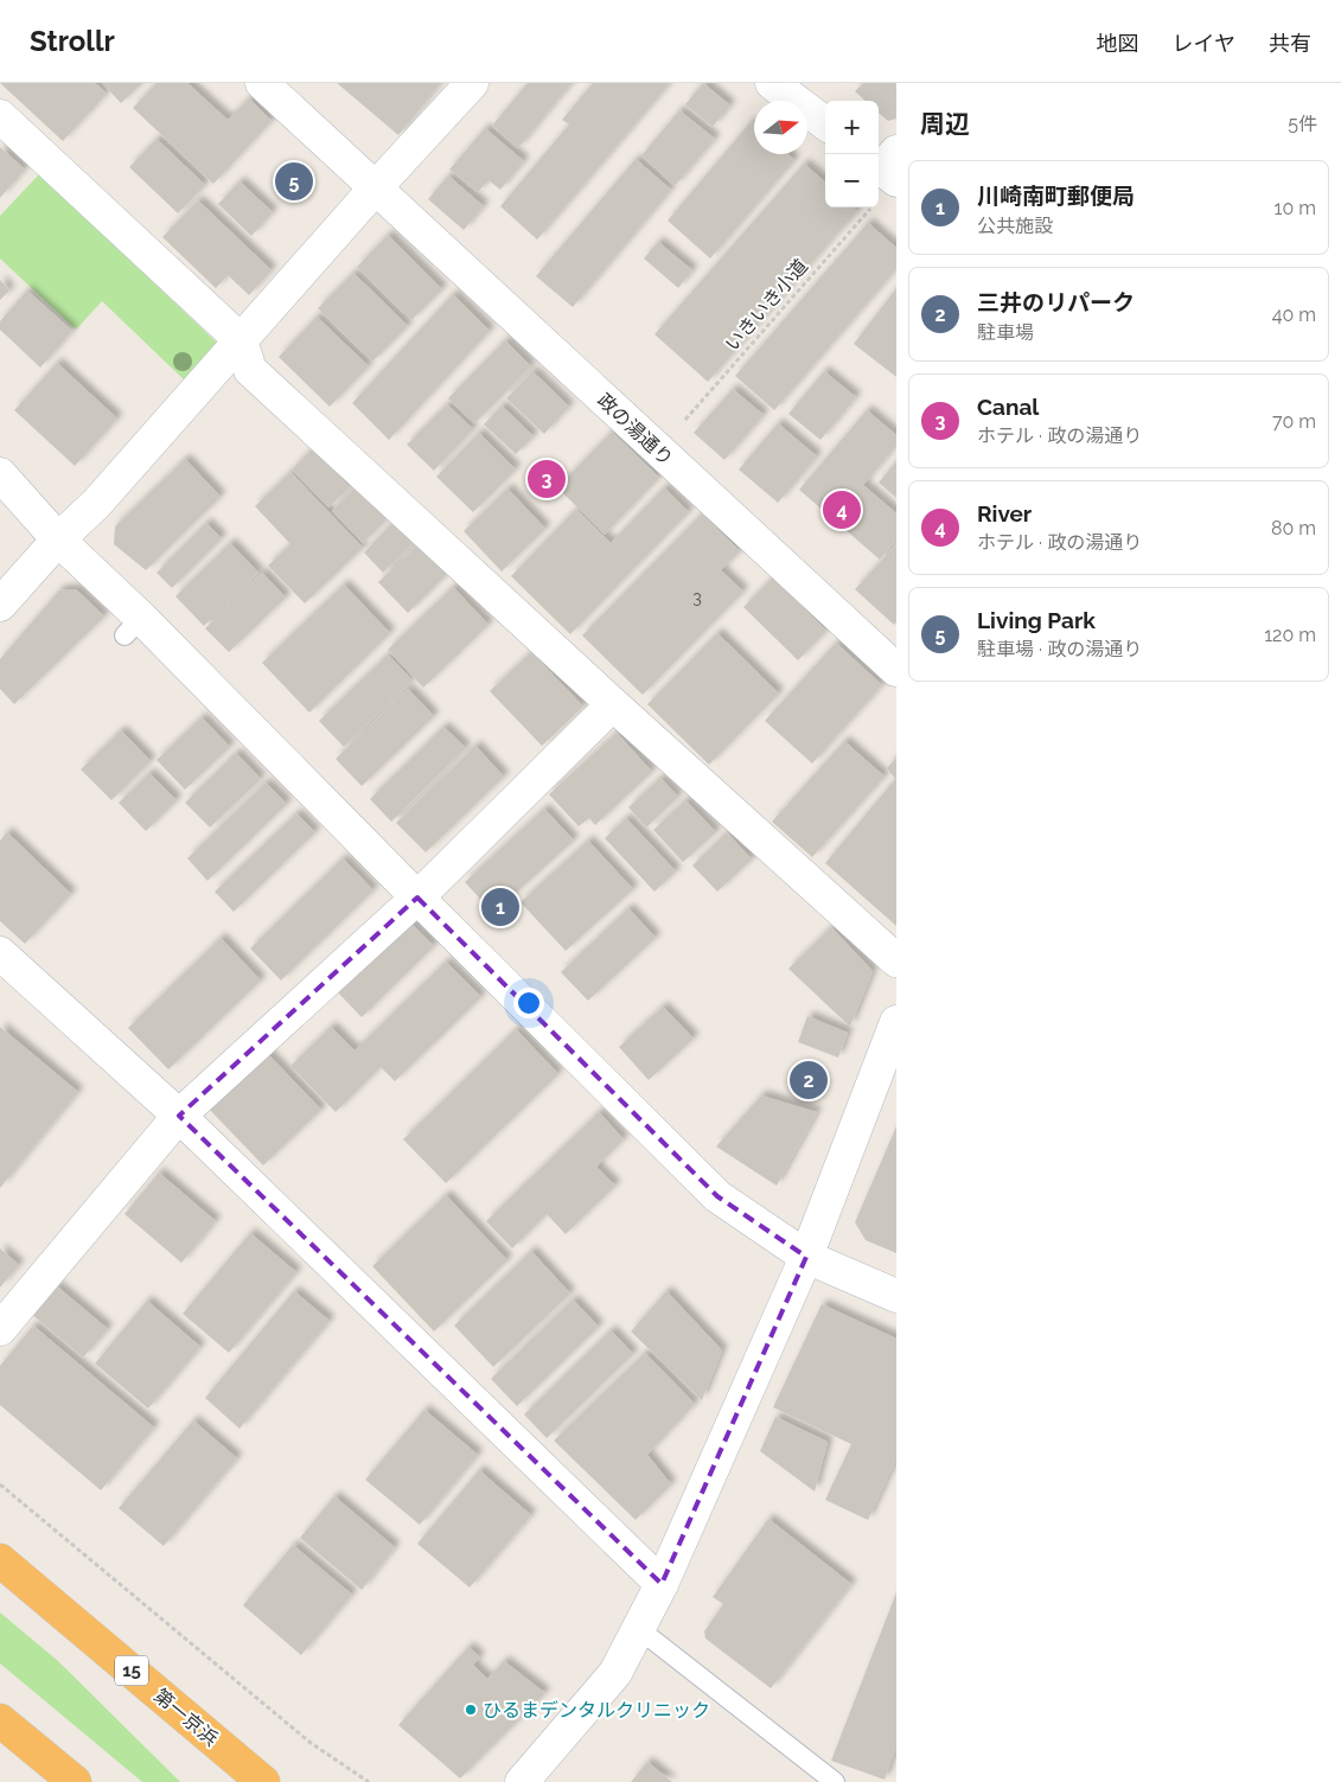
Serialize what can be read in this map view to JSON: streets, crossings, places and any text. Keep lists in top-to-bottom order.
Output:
{
  "streets": {
    "highway": ["15", "第一京浜"],
    "street": ["政の湯通り"],
    "path": ["いきいき小道"]
  },
  "crossings": [
    ["いきいき小道", "政の湯通り"]
  ],
  "places": ["ひるまデンタルクリニック"],
  "house_numbers": ["3"],
  "north": "right",
  "page": {
    "header": "Strollr",
    "nav": ["地図", "レイヤ", "共有"],
    "heading": ["周辺", "5件"],
    "map_buttons": ["+", "−"],
    "pins": [
      "5",
      "3",
      "4",
      "1",
      "2"
    ],
    "list": [
      {
        "mark": "1",
        "name": "川崎南町郵便局",
        "note": "公共施設",
        "value": "10 m"
      },
      {
        "mark": "2",
        "name": "三井のリパーク",
        "note": "駐車場",
        "value": "40 m"
      },
      {
        "mark": "3",
        "name": "Canal",
        "note": "ホテル · 政の湯通り",
        "value": "70 m"
      },
      {
        "mark": "4",
        "name": "River",
        "note": "ホテル · 政の湯通り",
        "value": "80 m"
      },
      {
        "mark": "5",
        "name": "Living Park",
        "note": "駐車場 · 政の湯通り",
        "value": "120 m"
      }
    ]
  }
}
